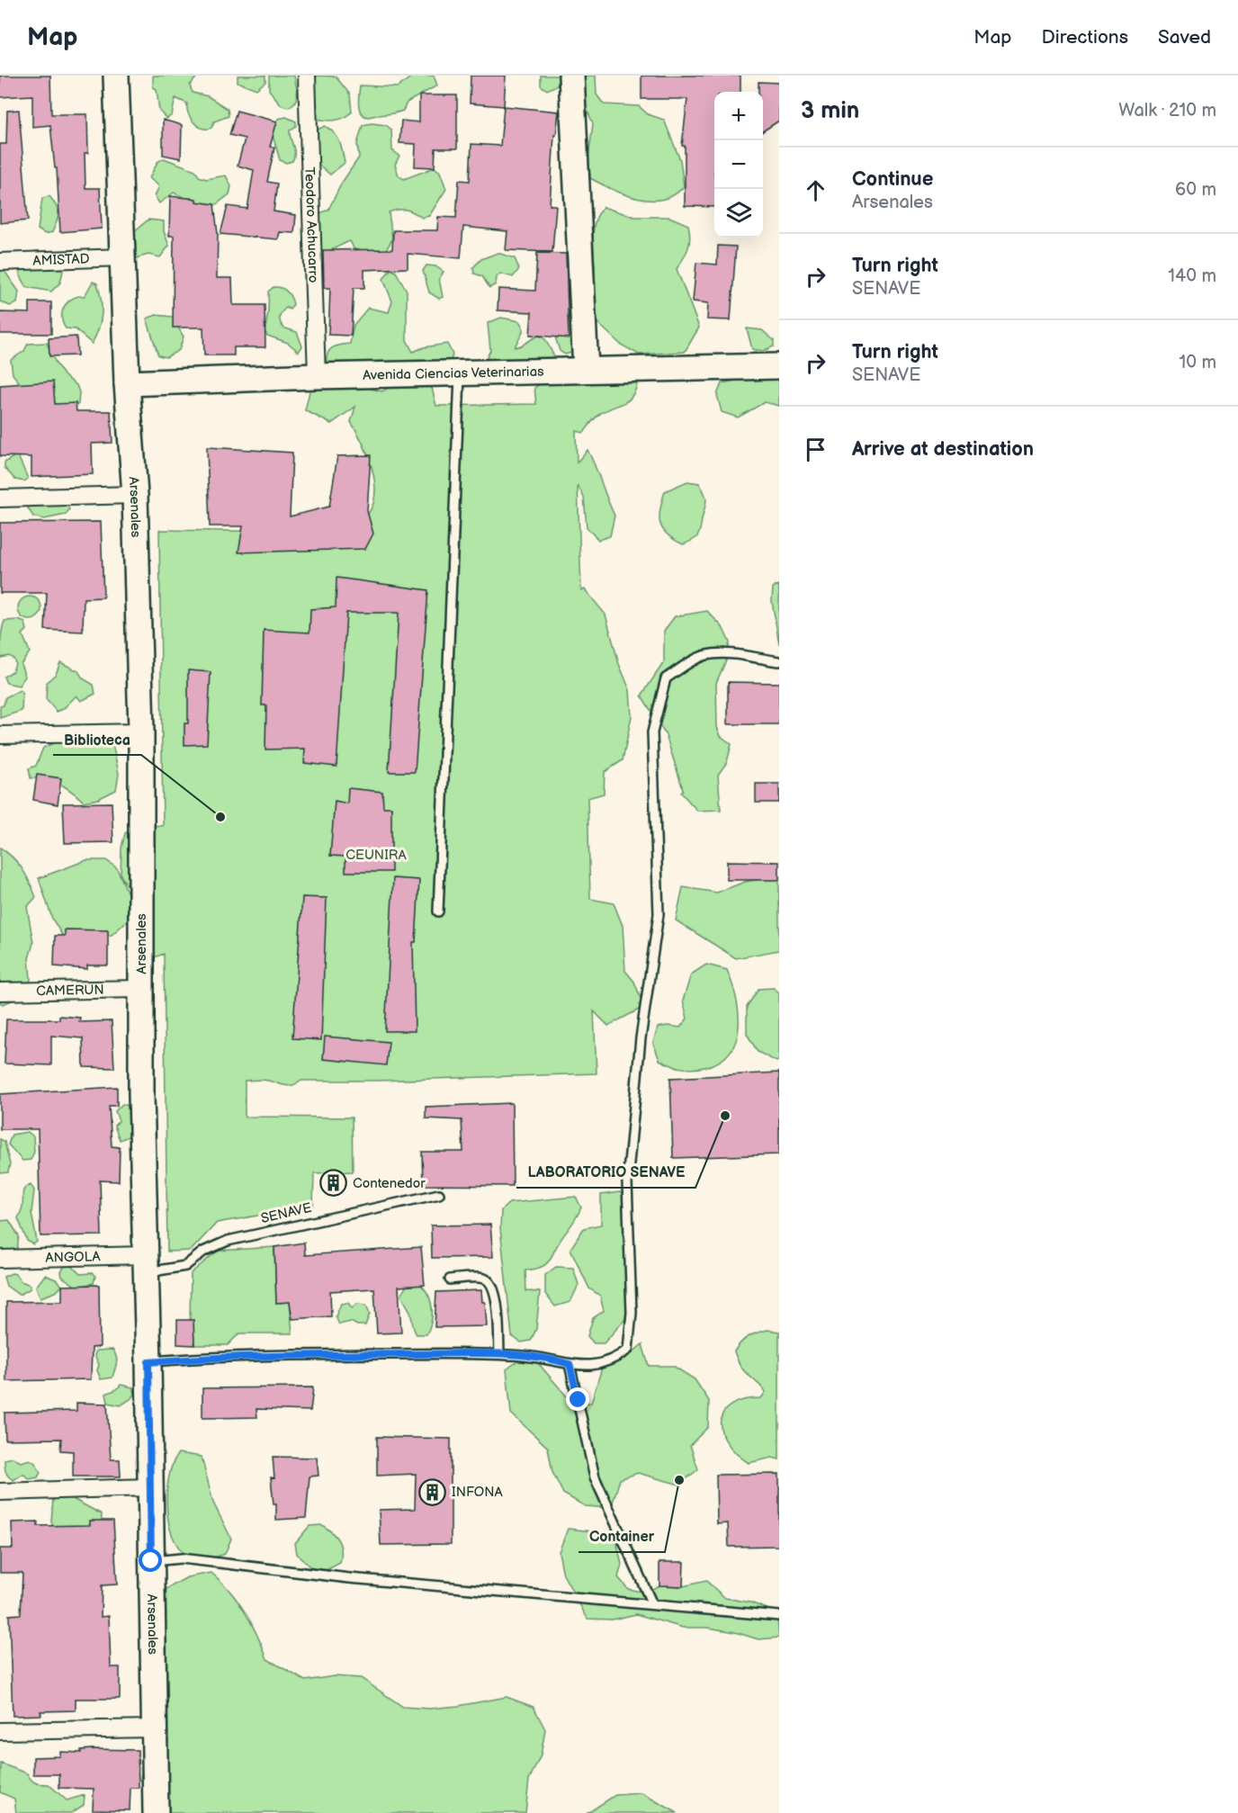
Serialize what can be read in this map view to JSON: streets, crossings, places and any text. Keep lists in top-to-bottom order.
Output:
{
  "streets": {
    "main road": ["Avenida Ciencias Veterinarias", "Arsenales"],
    "street": [
      "Teodoro Achucarro",
      "AMISTAD",
      "CAMERUN",
      "ANGOLA"
    ],
    "lane": ["SENAVE"]
  },
  "crossings": [
    ["Teodoro Achucarro", "Avenida Ciencias Veterinarias"],
    ["AMISTAD", "Arsenales"],
    ["Avenida Ciencias Veterinarias", "Arsenales"],
    ["Arsenales", "CAMERUN"],
    ["Arsenales", "SENAVE"],
    ["Arsenales", "ANGOLA"],
    ["SENAVE", "ANGOLA"]
  ],
  "parks": ["CEUNIRA"],
  "places": {
    "other": ["Biblioteca", "LABORATORIO SENAVE", "Container"],
    "building": ["Contenedor", "INFONA"]
  },
  "page": {
    "header": "Map",
    "nav": ["Map", "Directions", "Saved"],
    "heading": ["3 min", "Walk · 210 m"],
    "map_buttons": ["+", "−"],
    "list": [
      ["Continue", "Arsenales", "60 m"],
      ["Turn right", "SENAVE", "140 m"],
      ["Turn right", "SENAVE", "10 m"],
      "Arrive at destination"
    ]
  }
}
